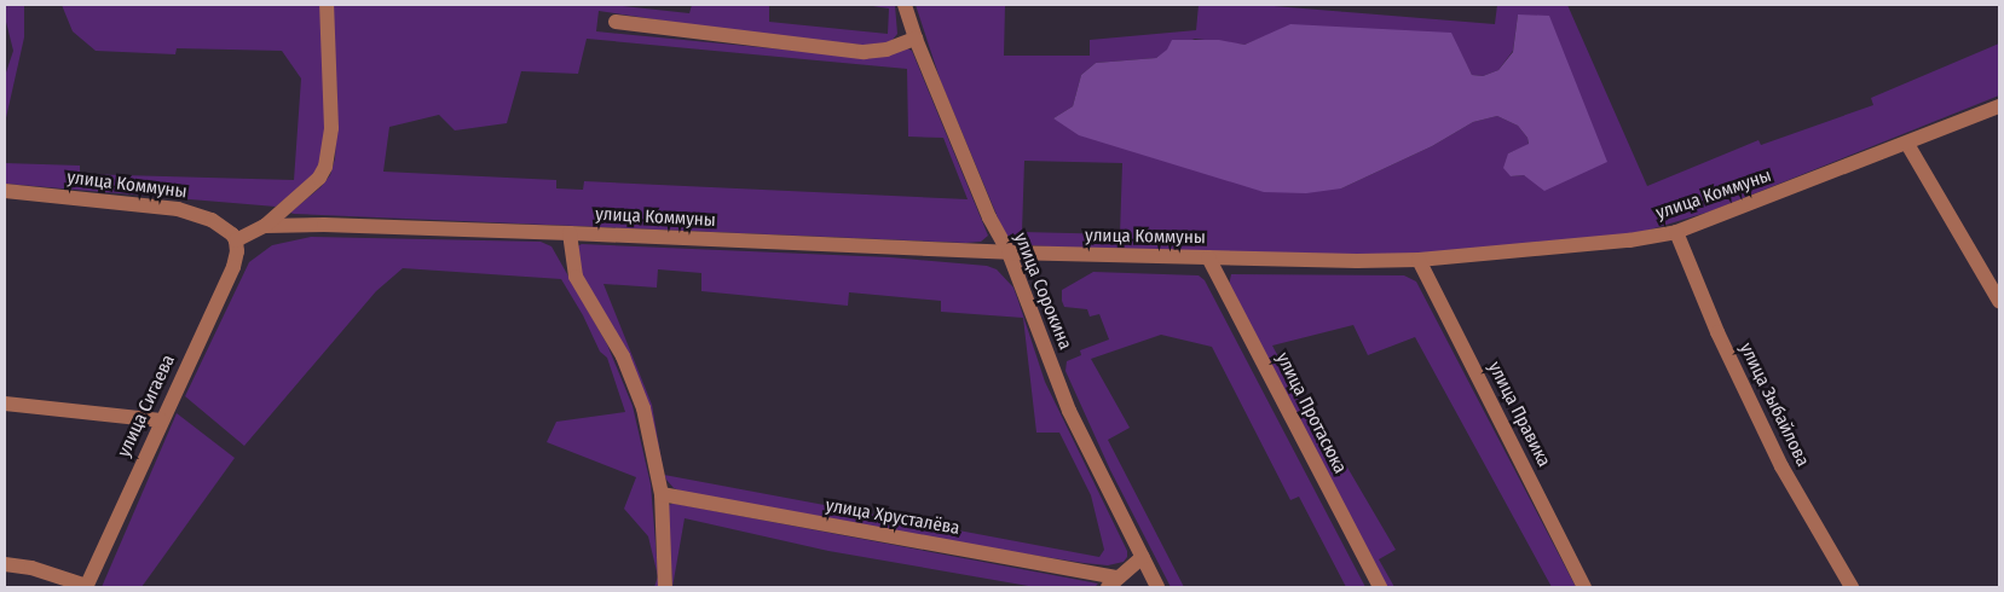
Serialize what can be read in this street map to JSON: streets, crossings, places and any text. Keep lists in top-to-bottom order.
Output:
{
  "streets": {
    "street": [
      "улица Коммуны",
      "улица Сорокина",
      "улица Зыбайлова",
      "улица Сигаева",
      "улица Протасюка",
      "улица Правика",
      "улица Хрусталёва"
    ]
  },
  "crossings": [
    ["улица Коммуны", "улица Сорокина"],
    ["улица Коммуны", "улица Зыбайлова"],
    ["улица Коммуны", "улица Сигаева"],
    ["улица Коммуны", "улица Протасюка"],
    ["улица Коммуны", "улица Правика"]
  ]
}
